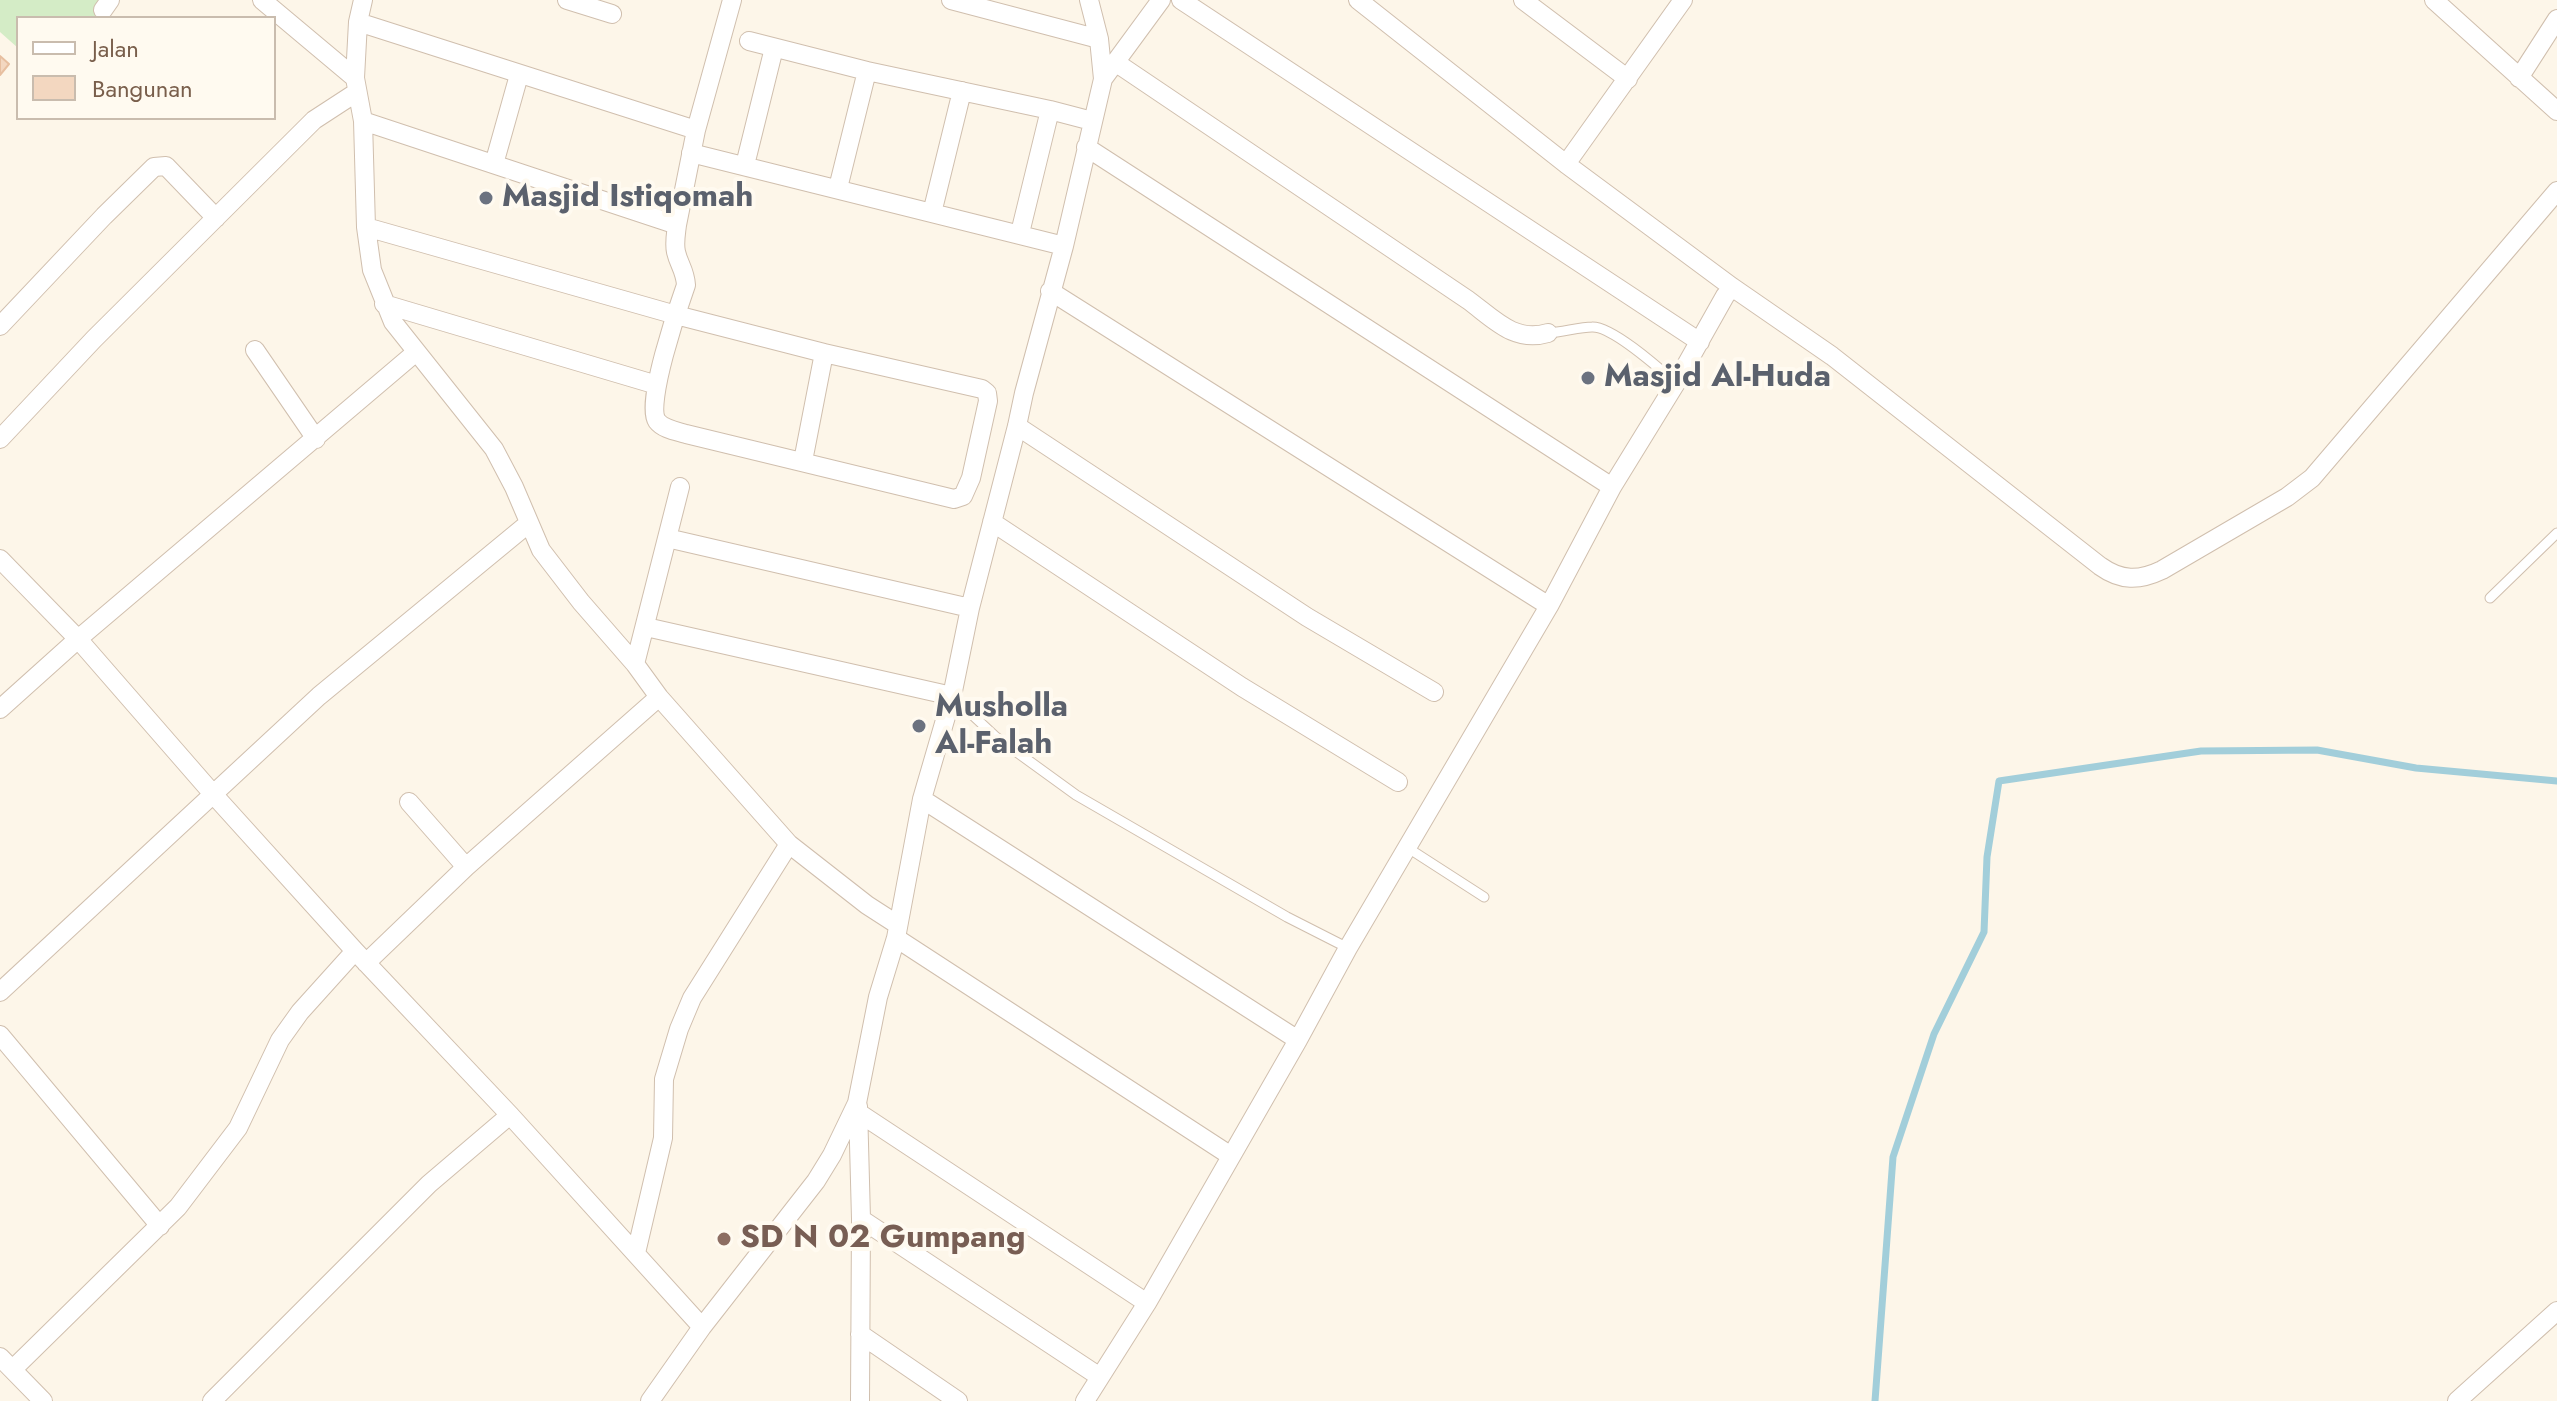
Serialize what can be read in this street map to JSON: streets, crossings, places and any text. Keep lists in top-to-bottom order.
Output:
{
  "places": [
    "Masjid Istiqomah",
    "Masjid Al-Huda",
    "Musholla Al-Falah",
    "SD N 02 Gumpang"
  ],
  "legend": ["Jalan", "Bangunan"]
}
